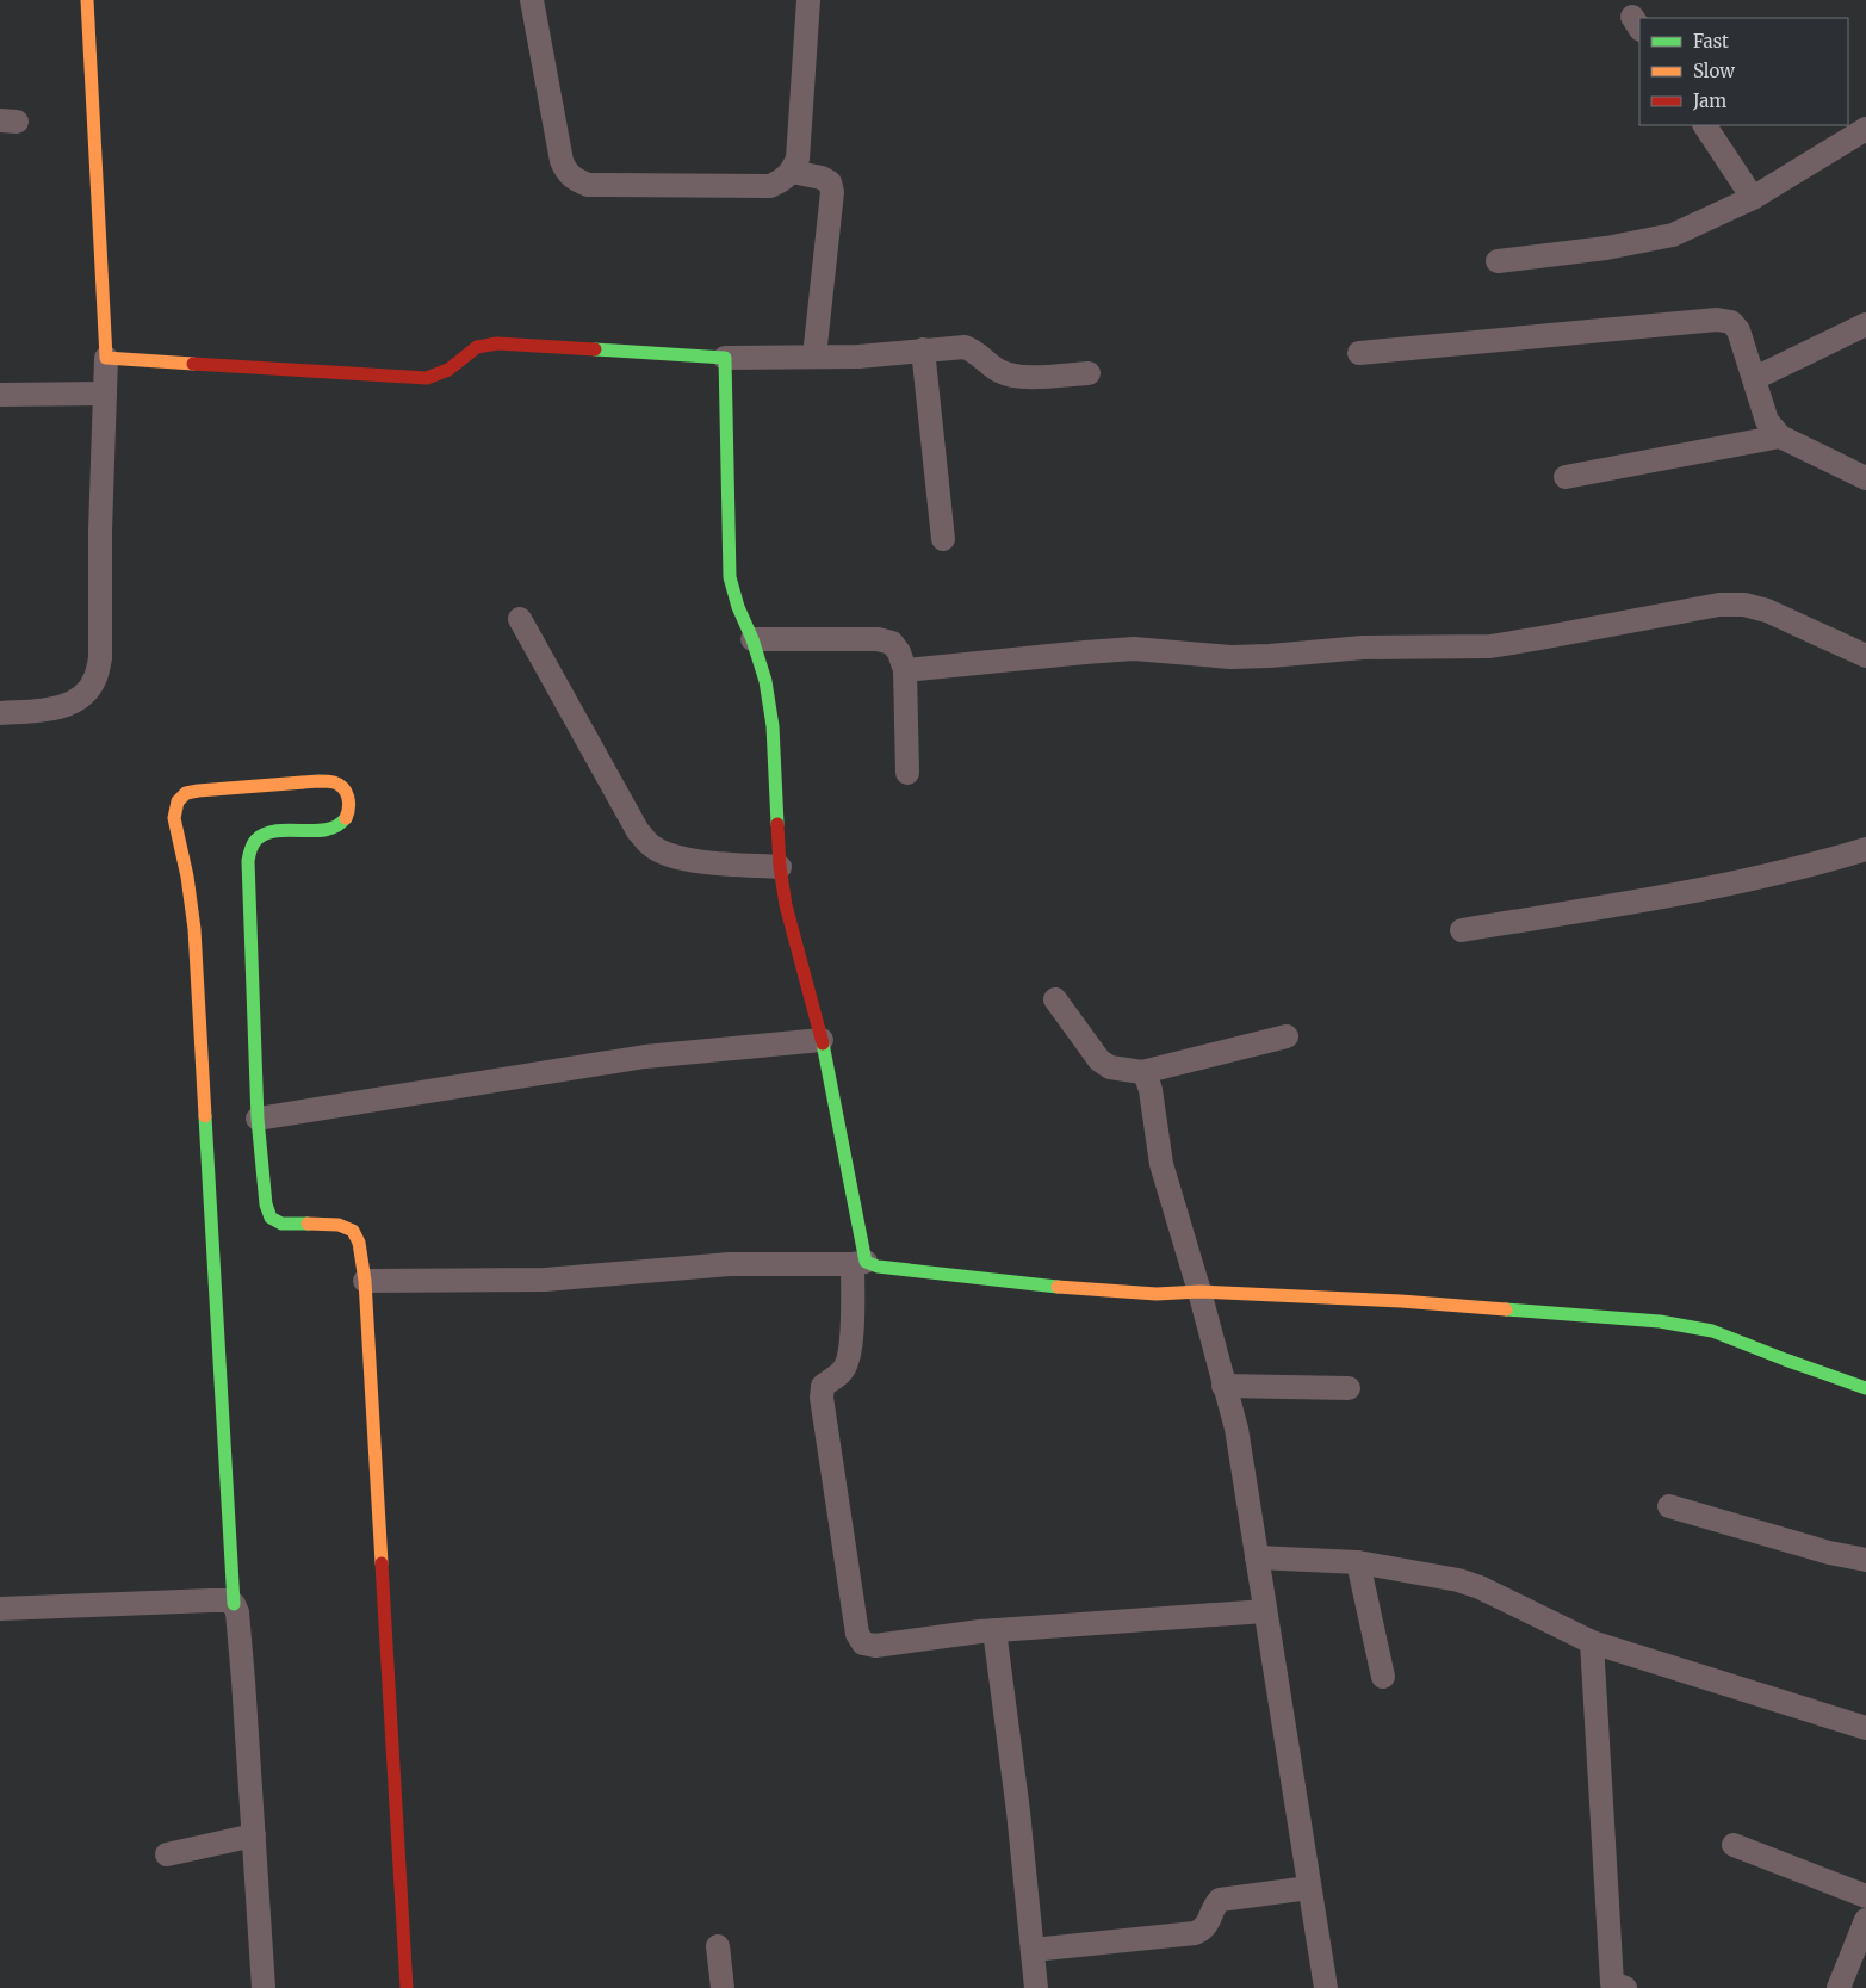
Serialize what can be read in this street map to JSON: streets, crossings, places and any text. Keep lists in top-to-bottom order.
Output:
{
  "legend": ["Fast", "Slow", "Jam"]
}
